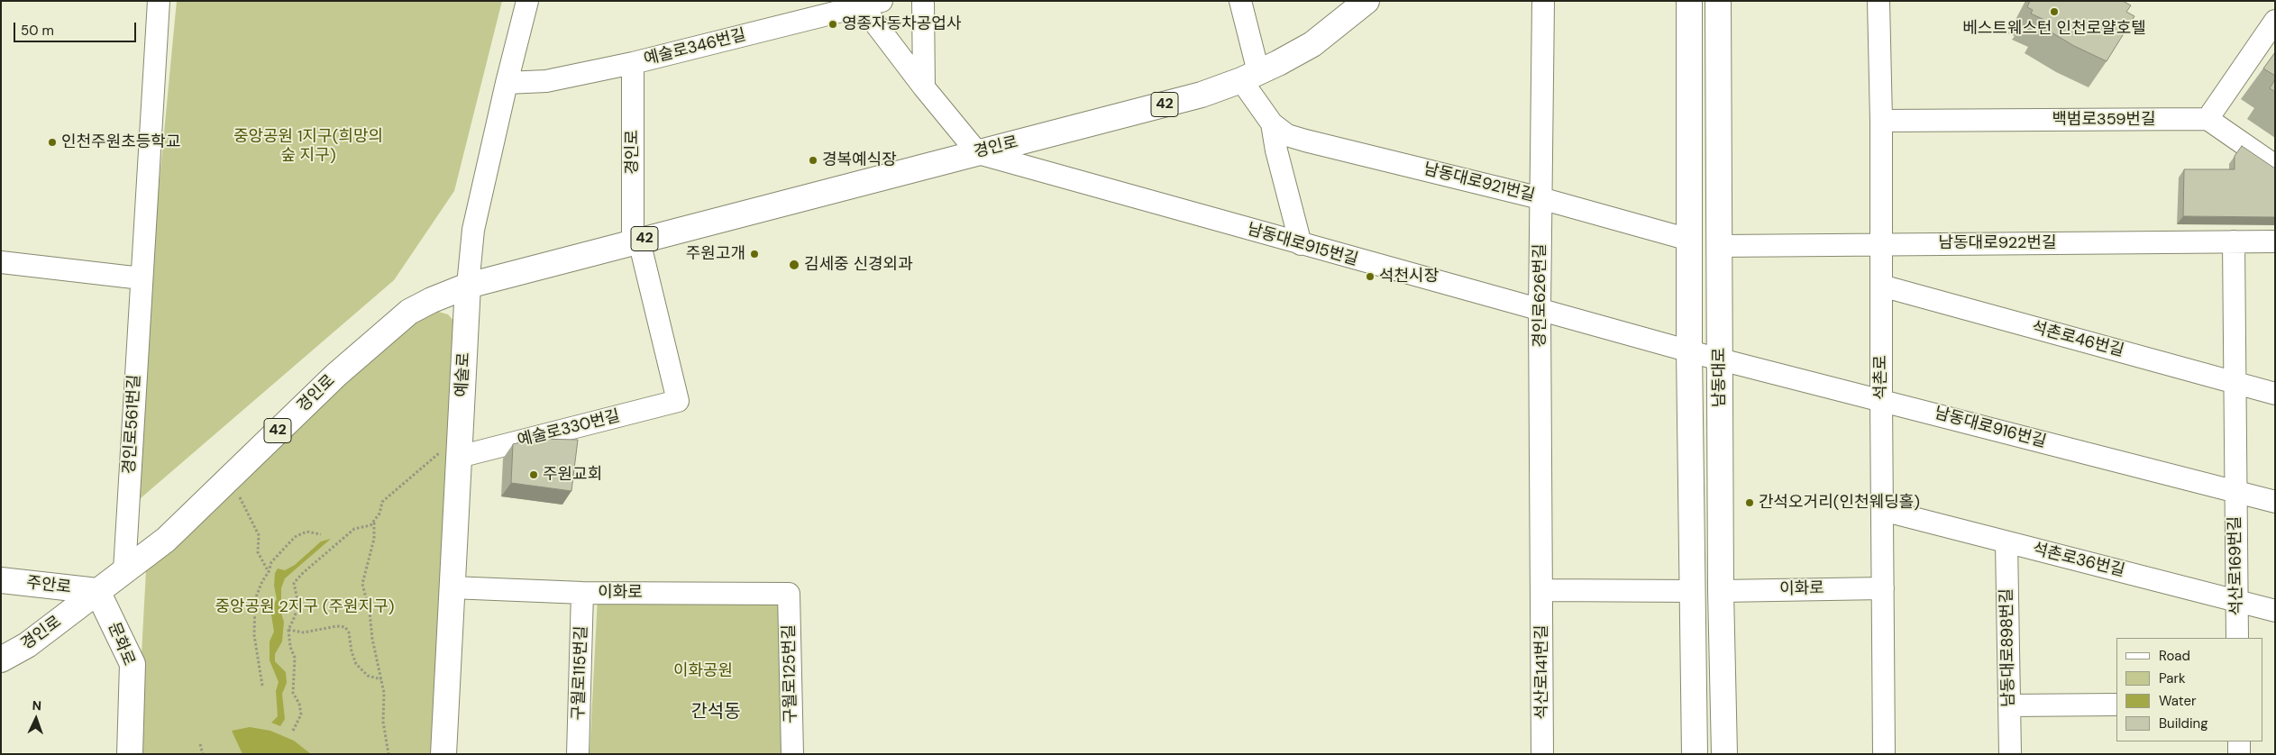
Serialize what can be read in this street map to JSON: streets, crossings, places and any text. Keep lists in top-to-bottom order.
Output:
{
  "streets": {
    "main road": [
      "42",
      "경인로",
      "예술로",
      "남동대로",
      "주안로",
      "문화로"
    ],
    "street": [
      "예술로346번길",
      "백범로359번길",
      "남동대로921번길",
      "남동대로922번길",
      "남동대로915번길",
      "경인로626번길",
      "석촌로46번길",
      "석촌로",
      "경인로561번길",
      "남동대로916번길",
      "예술로330번길",
      "석촌로36번길",
      "석산로169번길",
      "이화로",
      "남동대로898번길",
      "석산로141번길",
      "구월로115번길",
      "구월로125번길"
    ]
  },
  "crossings": [
    ["예술로346번길", "경인로"],
    ["예술로346번길", "예술로"],
    ["백범로359번길", "석촌로"],
    ["경인로", "남동대로915번길"],
    ["경인로", "예술로"],
    ["경인로", "경인로561번길"],
    ["경인로", "예술로330번길"],
    ["경인로", "주안로"],
    ["경인로", "문화로"],
    ["남동대로921번길", "경인로626번길"],
    ["남동대로922번길", "남동대로"],
    ["남동대로922번길", "석촌로"],
    ["남동대로922번길", "석산로169번길"],
    ["남동대로915번길", "경인로626번길"],
    ["남동대로915번길", "남동대로"],
    ["남동대로915번길", "남동대로916번길"],
    ["경인로626번길", "석산로141번길"],
    ["석촌로46번길", "석촌로"],
    ["석촌로46번길", "석산로169번길"],
    ["예술로", "예술로330번길"],
    ["예술로", "이화로"],
    ["남동대로", "남동대로916번길"],
    ["남동대로", "이화로"],
    ["석촌로", "남동대로916번길"],
    ["석촌로", "석촌로36번길"],
    ["석촌로", "이화로"],
    ["남동대로916번길", "석산로169번길"],
    ["석촌로36번길", "석산로169번길"],
    ["석촌로36번길", "남동대로898번길"],
    ["주안로", "문화로"],
    ["이화로", "구월로115번길"],
    ["이화로", "구월로125번길"]
  ],
  "districts": ["간석동"],
  "parks": ["중앙공원 1지구(희망의 숲 지구)", "중앙공원 2지구 (주원지구)", "이화공원"],
  "places": [
    "베스트웨스턴 인천로얄호텔",
    "영종자동차공업사",
    "인천주원초등학교",
    "경복예식장",
    "주원고개",
    "김세중 신경외과",
    "석천시장",
    "주원교회",
    "간석오거리(인천웨딩홀)"
  ],
  "legend": [
    "Road",
    "Park",
    "Water",
    "Building"
  ],
  "scale_bar": "50 m",
  "north": "top"
}
